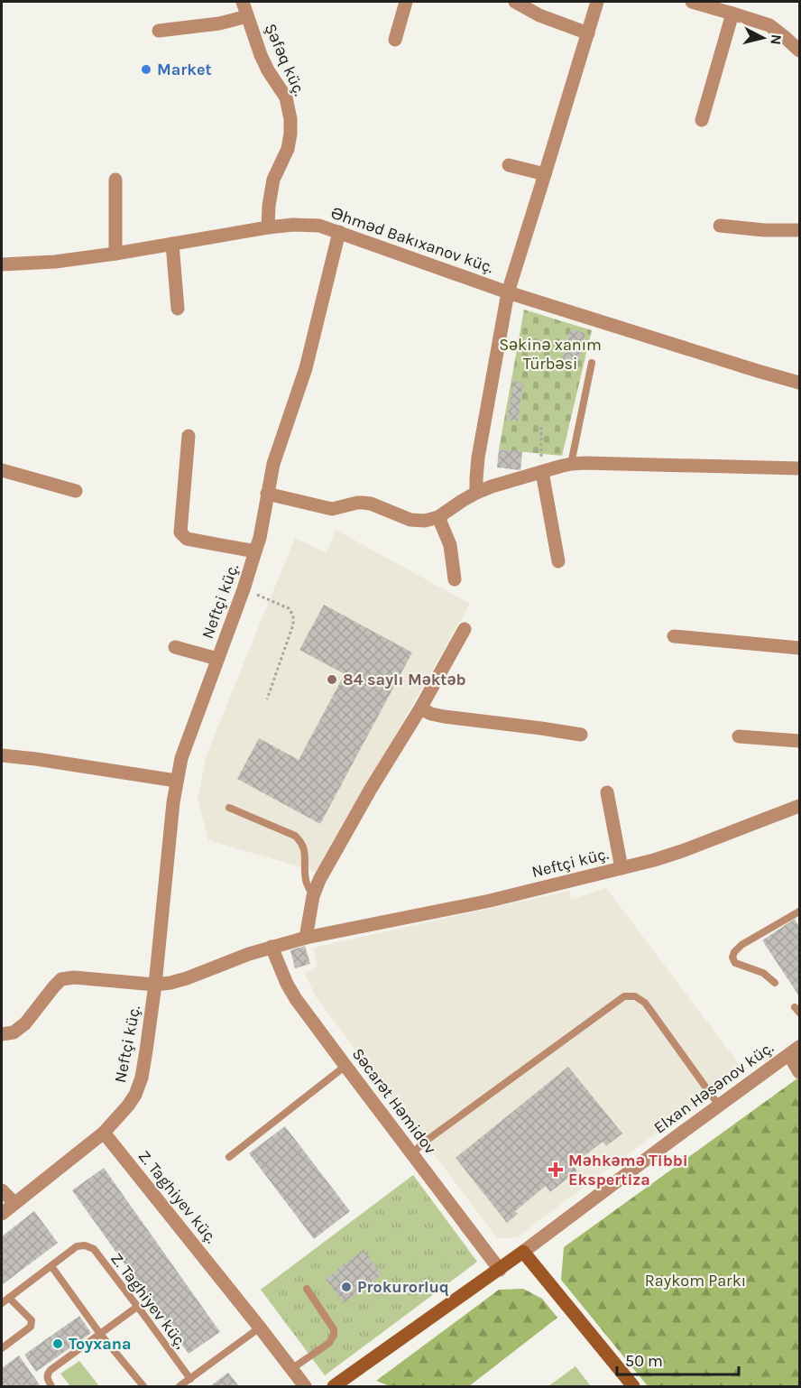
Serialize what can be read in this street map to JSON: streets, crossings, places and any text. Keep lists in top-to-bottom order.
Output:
{
  "streets": {
    "street": [
      "Şəfəq küç.",
      "Əhməd Bakıxanov küç.",
      "Neftçi küç.",
      "Elxan Həsənov küç.",
      "Səcarət Həmidov",
      "Z. Taghiyev küç."
    ],
    "lane": ["Z. Taghiyev küç,"]
  },
  "crossings": [
    ["Şəfəq küç.", "Əhməd Bakıxanov küç."],
    ["Əhməd Bakıxanov küç.", "Neftçi küç."],
    ["Neftçi küç.", "Səcarət Həmidov"],
    ["Neftçi küç.", "Z. Taghiyev küç."],
    ["Elxan Həsənov küç.", "Səcarət Həmidov"]
  ],
  "parks": ["Səkinə xanım Türbəsi", "Raykom Parkı"],
  "places": {
    "other": [
      "Market",
      "84 saylı Məktəb",
      "Prokurorluq",
      "Toyxana"
    ],
    "health": ["Məhkəmə Tibbi Ekspertiza"]
  },
  "scale_bar": "50 m",
  "north": "right"
}
